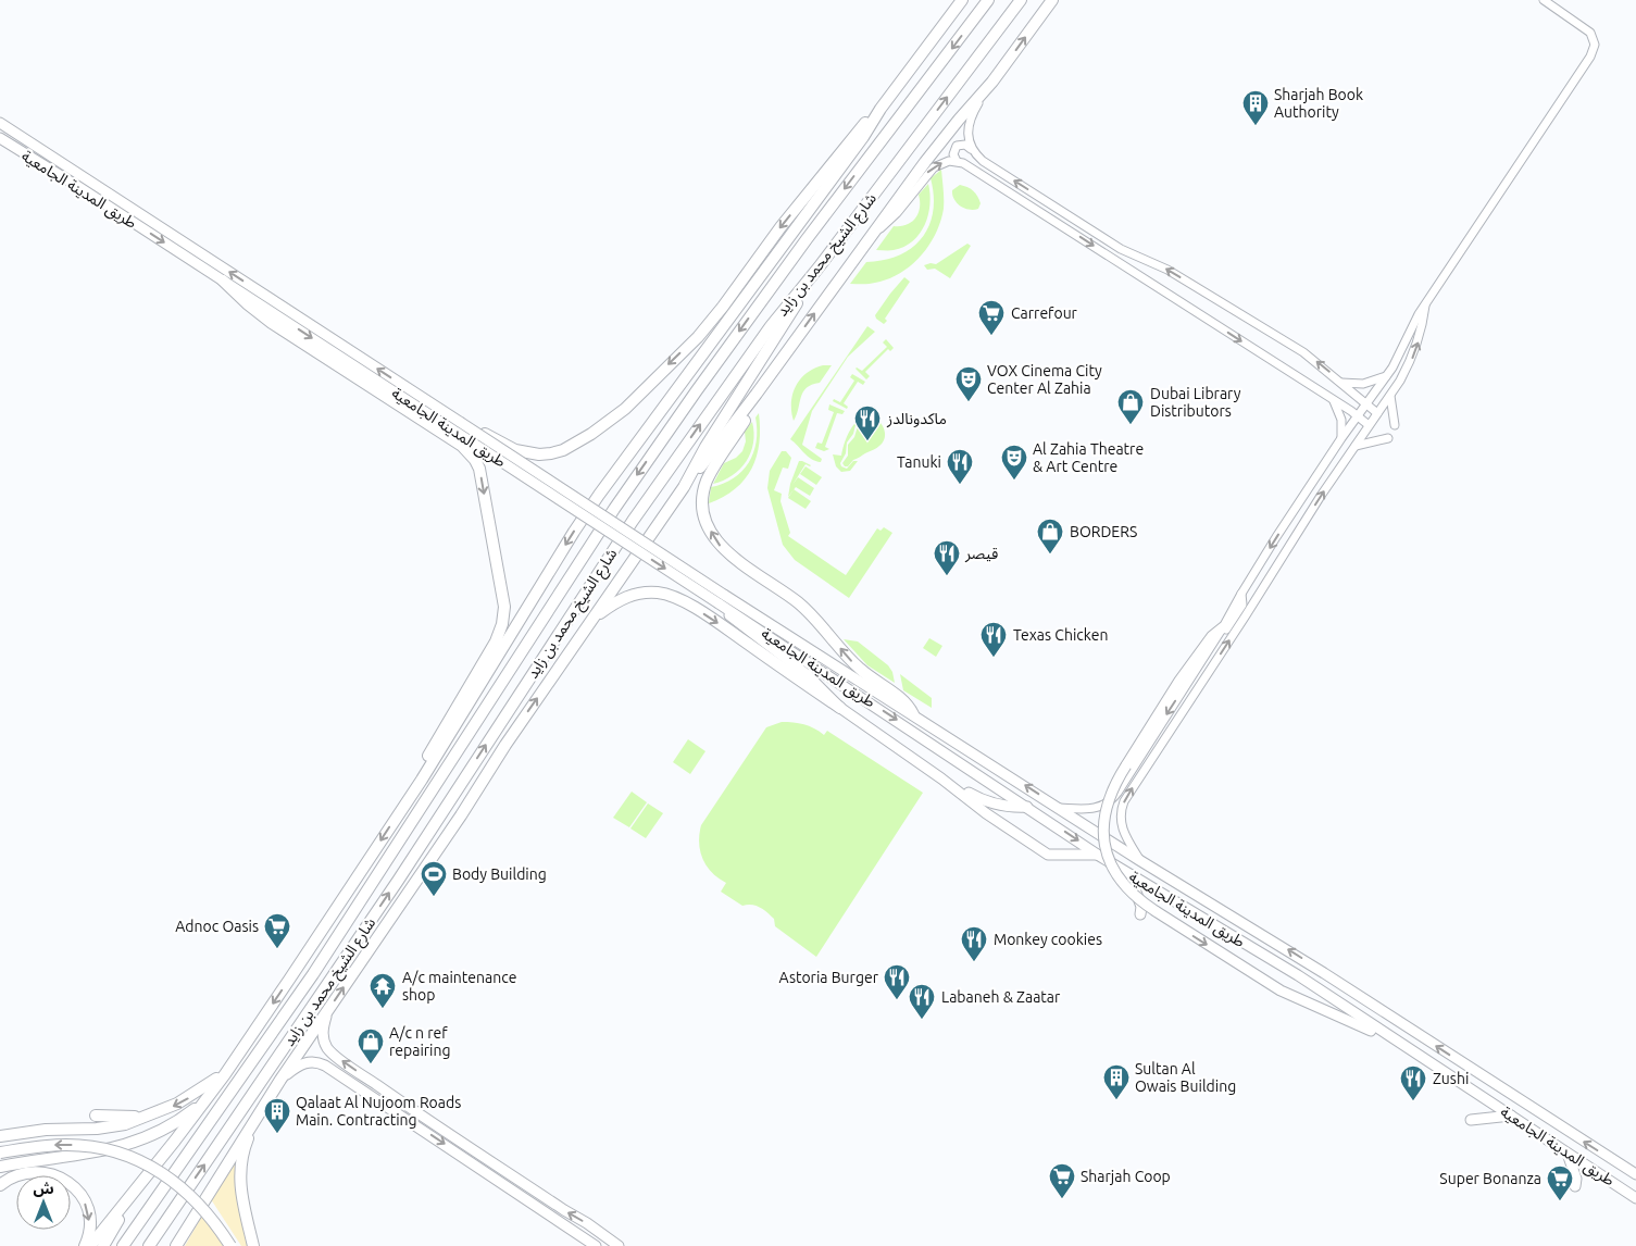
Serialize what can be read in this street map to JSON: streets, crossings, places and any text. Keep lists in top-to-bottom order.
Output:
{
  "streets": {
    "highway": ["شارع الشيخ محمد بن زايد"],
    "main road": ["طريق المدينة الجامعية"]
  },
  "places": {
    "building": ["Sharjah Book Authority", "Sultan Al Owais Building", "Qalaat Al Nujoom Roads Main. Contracting"],
    "supermarket": [
      "Carrefour",
      "Adnoc Oasis",
      "Sharjah Coop",
      "Super Bonanza"
    ],
    "theatre": ["VOX Cinema City Center Al Zahia", "Al Zahia Theatre & Art Centre"],
    "shop": ["Dubai Library Distributors", "BORDERS", "A/c n ref repairing"],
    "restaurant": [
      "ماكدونالدز",
      "Tanuki",
      "قيصر",
      "Texas Chicken",
      "Monkey cookies",
      "Astoria Burger",
      "Labaneh & Zaatar",
      "Zushi"
    ],
    "sports": ["Body Building"],
    "temple": ["A/c maintenance shop"]
  },
  "north": "top"
}
